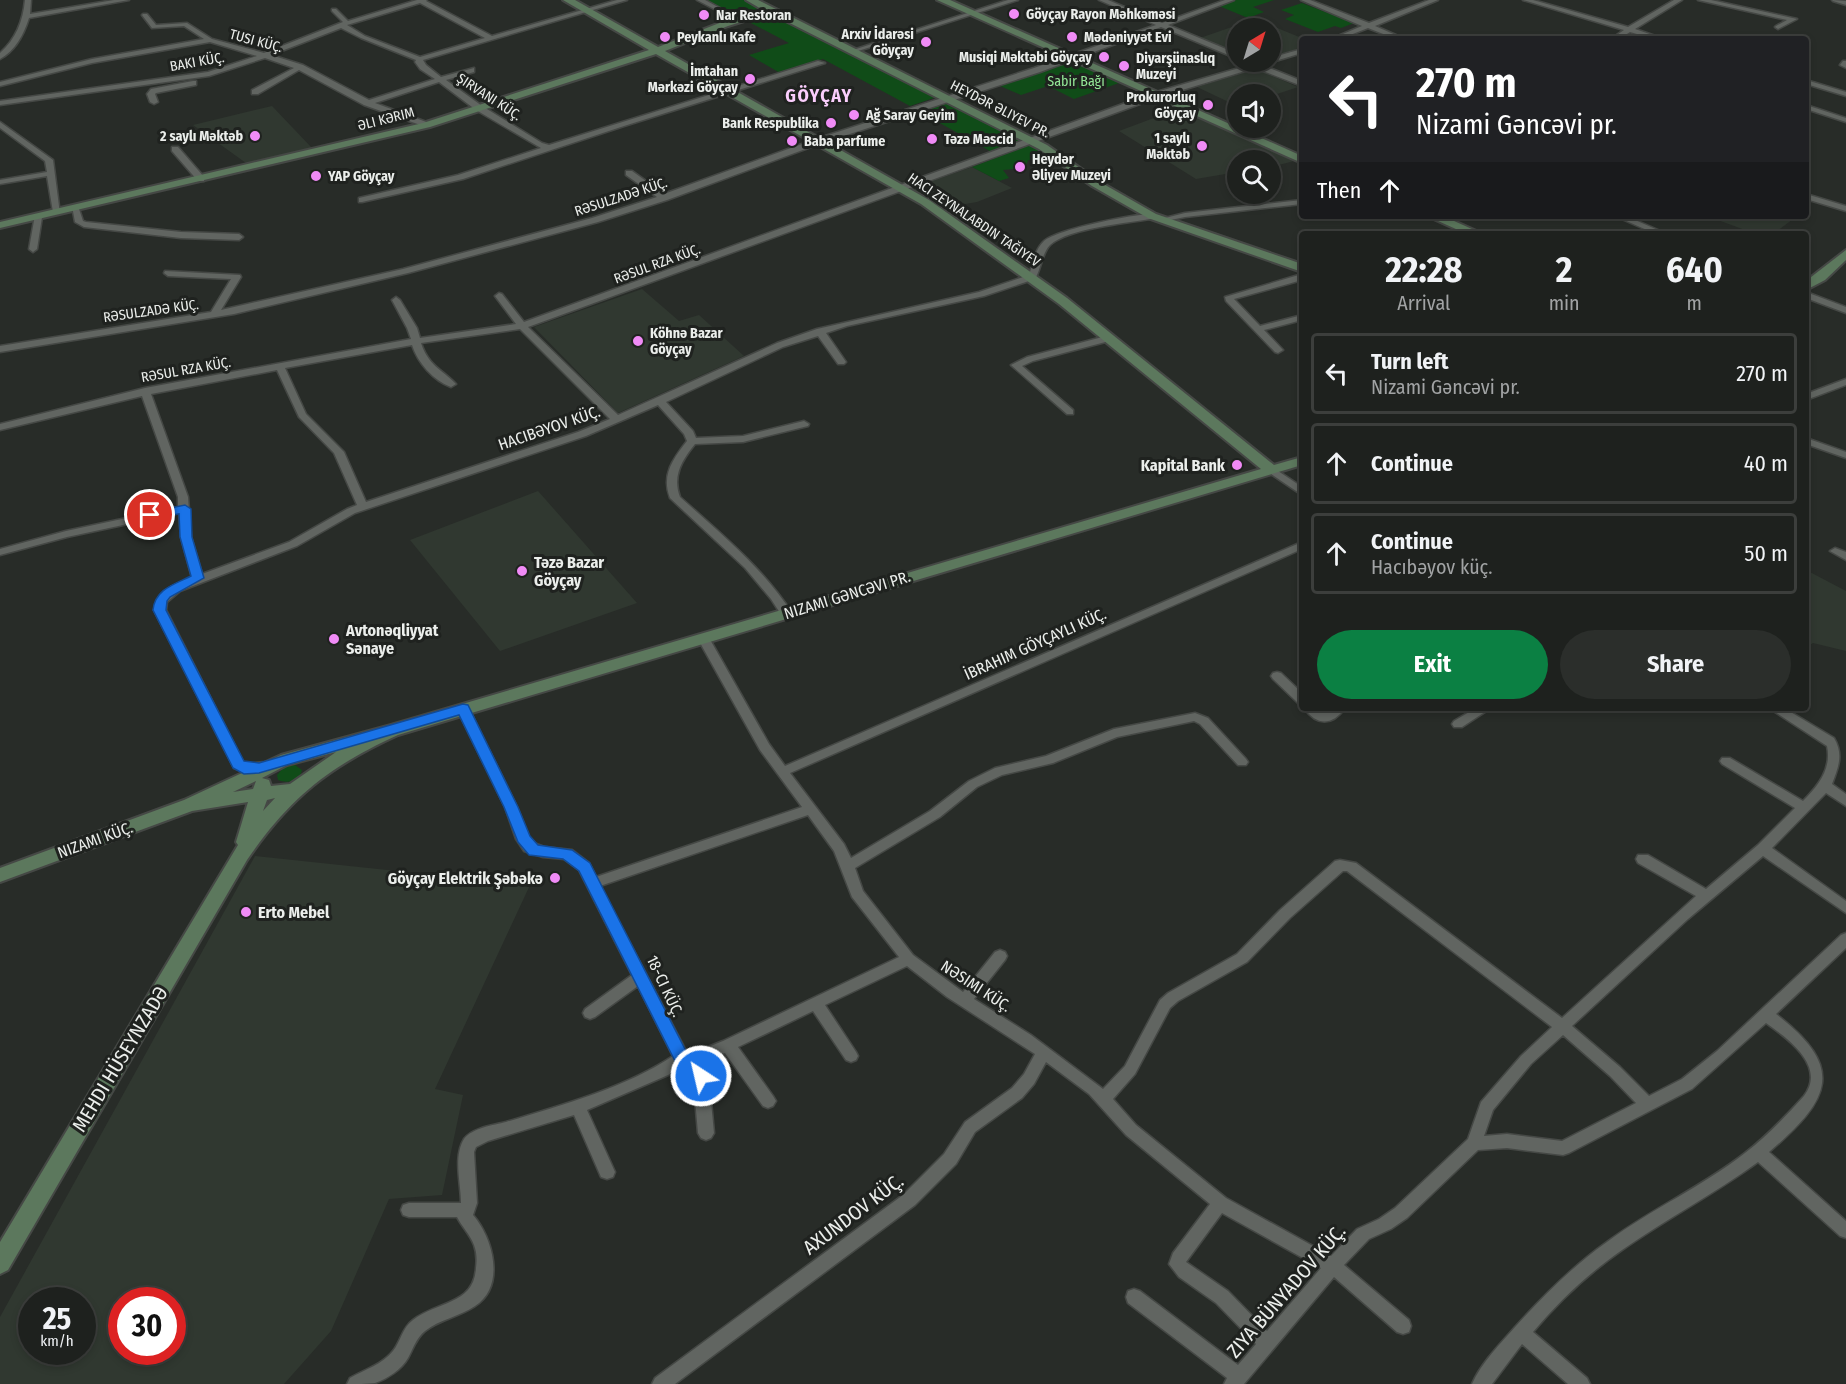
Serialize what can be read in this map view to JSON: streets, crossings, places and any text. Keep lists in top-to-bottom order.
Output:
{
  "streets": {
    "main road": [
      "HEYDƏR ƏLIYEV PR.",
      "ƏLI KƏRIM",
      "NIZAMI GƏNCƏVI PR.",
      "NIZAMI KÜÇ.",
      "MEHDI HÜSEYNZADƏ"
    ],
    "street": [
      "TUSI KÜÇ.",
      "ŞIRVANI KÜÇ.",
      "RƏSULZADƏ KÜÇ.",
      "RƏSUL RZA KÜÇ.",
      "18-CI KÜÇ.",
      "NƏSIMI KÜÇ.",
      "AXUNDOV KÜÇ.",
      "ZIYA BÜNYADOV KÜÇ."
    ]
  },
  "crossings": [
    ["TUSI KÜÇ.", "ƏLI KƏRIM"],
    ["ŞIRVANI KÜÇ.", "ƏLI KƏRIM"],
    ["HEYDƏR ƏLIYEV PR.", "ƏLI KƏRIM"],
    ["HEYDƏR ƏLIYEV PR.", "RƏSULZADƏ KÜÇ."],
    ["HEYDƏR ƏLIYEV PR.", "RƏSUL RZA KÜÇ."],
    ["NIZAMI GƏNCƏVI PR.", "18-CI KÜÇ."],
    ["NIZAMI GƏNCƏVI PR.", "NƏSIMI KÜÇ."],
    ["NƏSIMI KÜÇ.", "AXUNDOV KÜÇ."],
    ["NƏSIMI KÜÇ.", "ZIYA BÜNYADOV KÜÇ."]
  ],
  "districts": ["GÖYÇAY"],
  "parks": ["Sabir Bağı"],
  "places": [
    "Göyçay Rayon Məhkəməsi",
    "Nar Restoran",
    "Peykanlı Kafe",
    "Mədəniyyət Evi",
    "Arxiv İdarəsi Göyçay",
    "Musiqi Məktəbi Göyçay",
    "Diyarşünaslıq Muzeyi",
    "İmtahan Mərkəzi Göyçay",
    "Prokurorluq Göyçay",
    "Ağ Saray Geyim",
    "Bank Respublika",
    "2 saylı Məktəb",
    "Təzə Məscid",
    "Baba parfume",
    "1 saylı Məktəb",
    "Heydər Əliyev Muzeyi",
    "YAP Göyçay",
    "Köhnə Bazar Göyçay",
    "Kapital Bank",
    "Təzə Bazar Göyçay",
    "Avtonəqliyyat Sənaye",
    "Göyçay Elektrik Şəbəkə",
    "Erto Mebel"
  ],
  "north": "top right",
  "page": {
    "turn": ["270 m", "Nizami Gəncəvi pr."],
    "then": "Then",
    "eta": [
      "22:28",
      "Arrival",
      "2",
      "min",
      "640",
      "m"
    ],
    "list": [
      {
        "name": "Turn left",
        "note": "Nizami Gəncəvi pr.",
        "value": "270 m"
      },
      {
        "name": "Continue",
        "value": "40 m"
      },
      {
        "name": "Continue",
        "note": "Hacıbəyov küç.",
        "value": "50 m"
      }
    ],
    "buttons": ["Exit", "Share"],
    "speed": "25 km/h",
    "limit": "30"
  }
}
